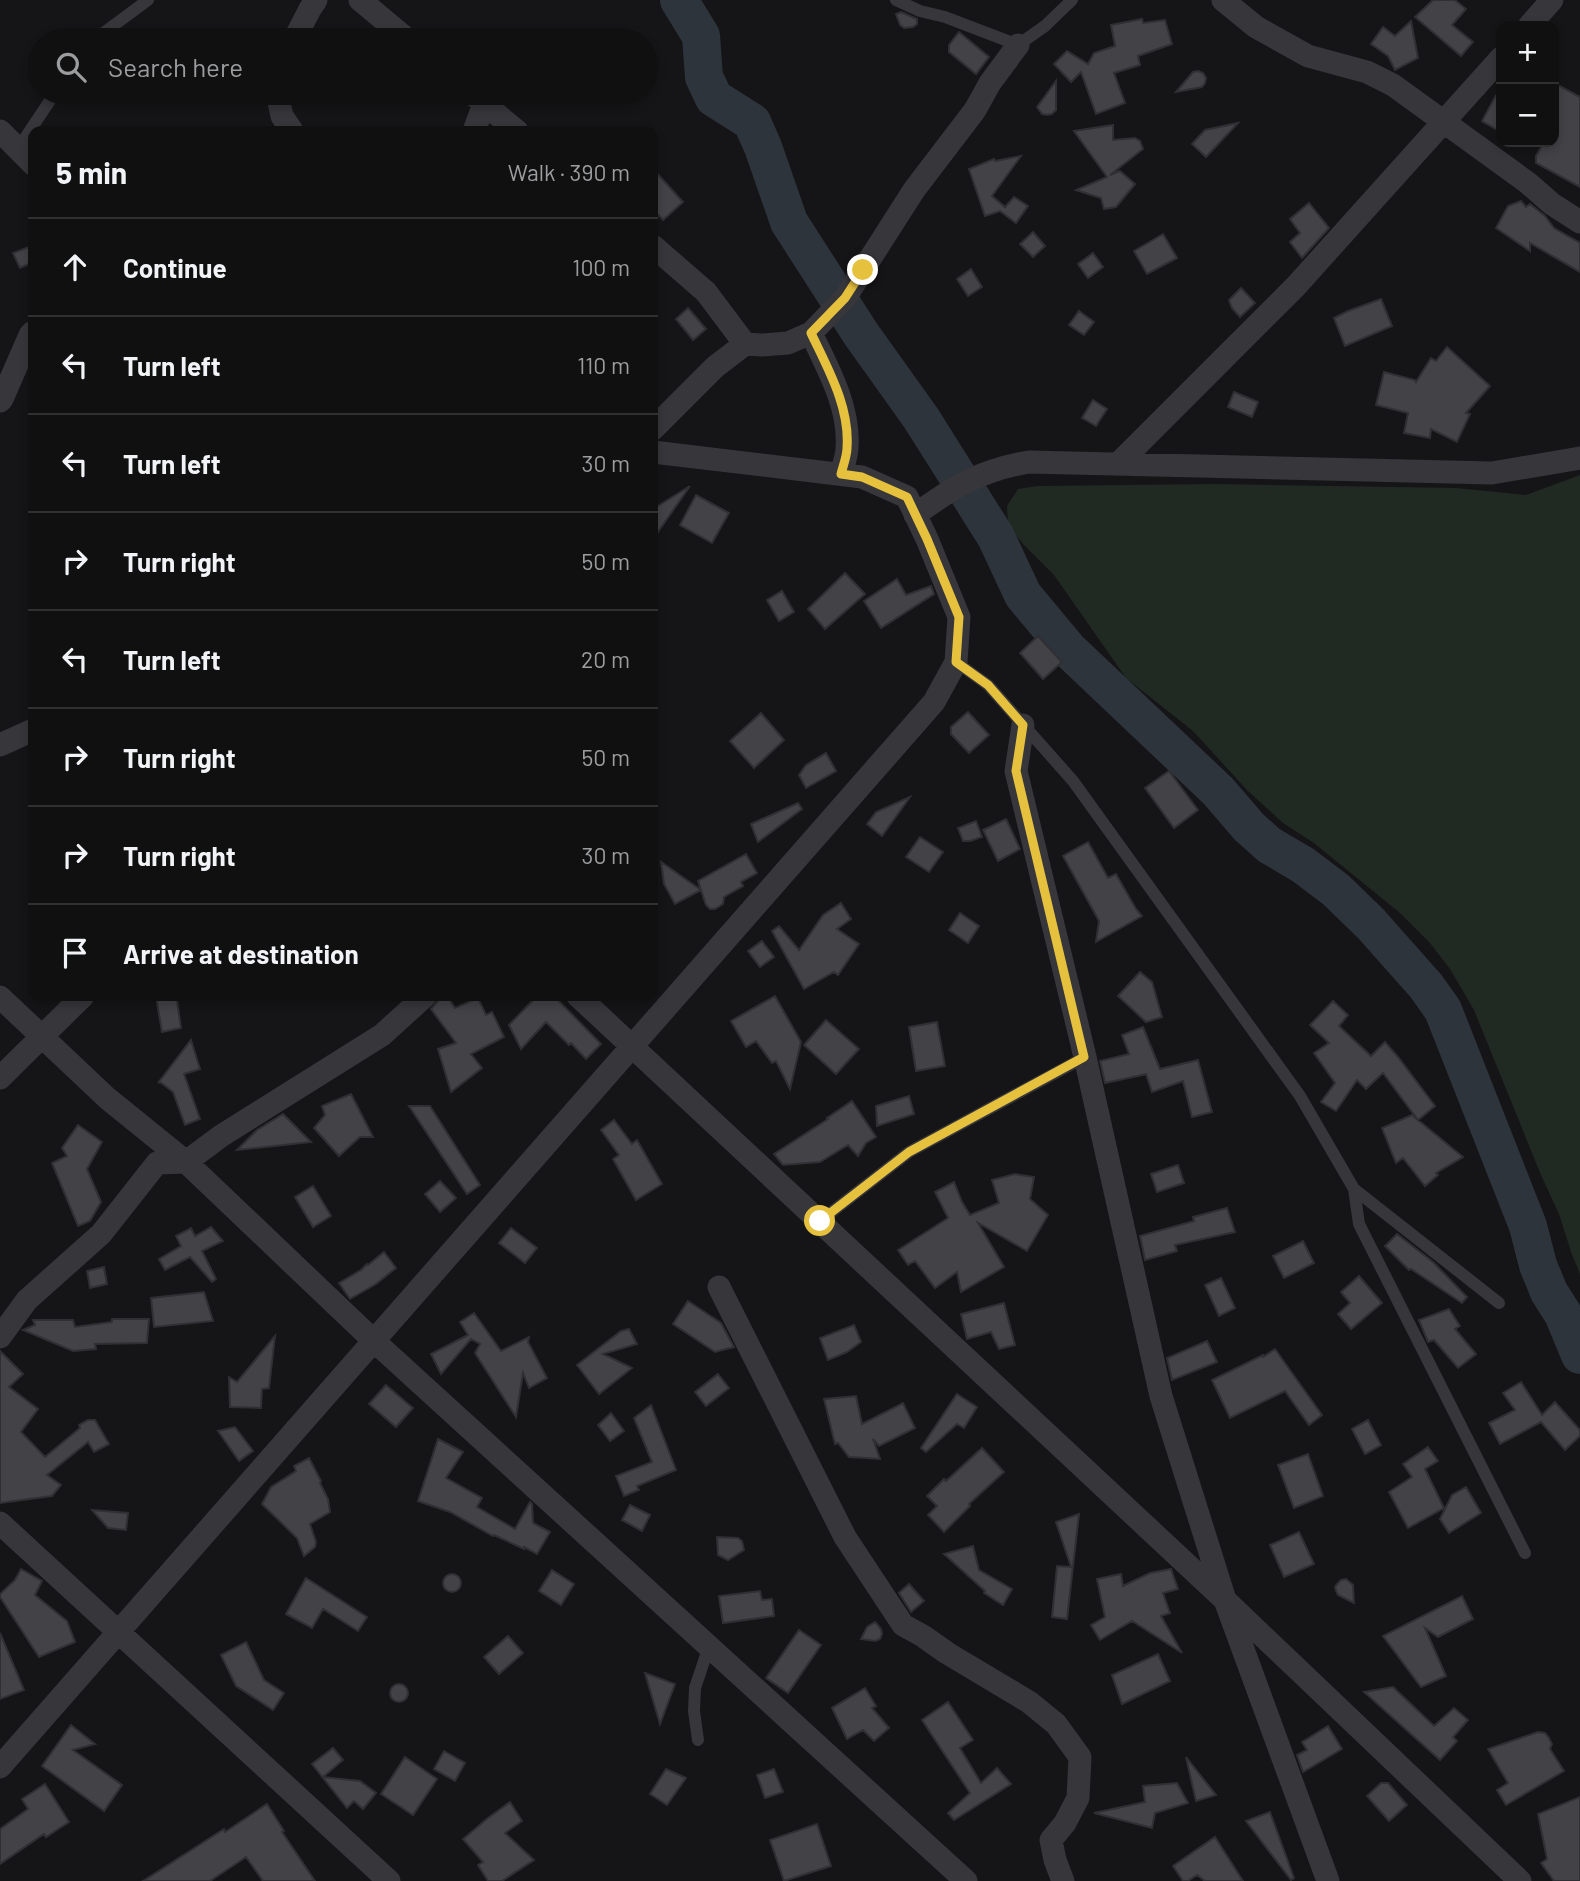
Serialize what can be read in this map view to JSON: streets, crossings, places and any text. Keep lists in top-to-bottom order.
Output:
{
  "page": {
    "map_buttons": ["+", "−"],
    "search": "Search here",
    "heading": ["5 min", "Walk · 390 m"],
    "list": [
      ["Continue", "100 m"],
      ["Turn left", "110 m"],
      ["Turn left", "30 m"],
      ["Turn right", "50 m"],
      ["Turn left", "20 m"],
      ["Turn right", "50 m"],
      ["Turn right", "30 m"],
      "Arrive at destination"
    ]
  }
}
